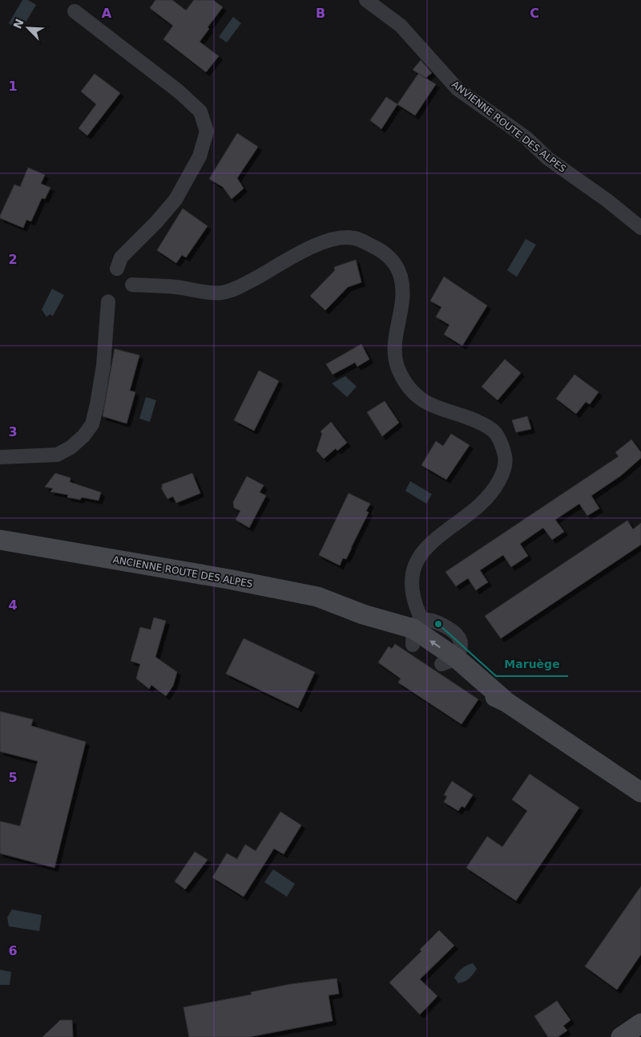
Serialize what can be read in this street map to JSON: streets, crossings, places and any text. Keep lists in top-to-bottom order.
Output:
{
  "streets": {
    "main road": ["ANCIENNE ROUTE DES ALPES"],
    "street": ["ANVIENNE ROUTE DES ALPES"]
  },
  "places": ["Maruège"],
  "north": "top left",
  "grid": {
    "columns": ["A", "B", "C"],
    "rows": [
      "1",
      "2",
      "3",
      "4",
      "5",
      "6"
    ]
  }
}
